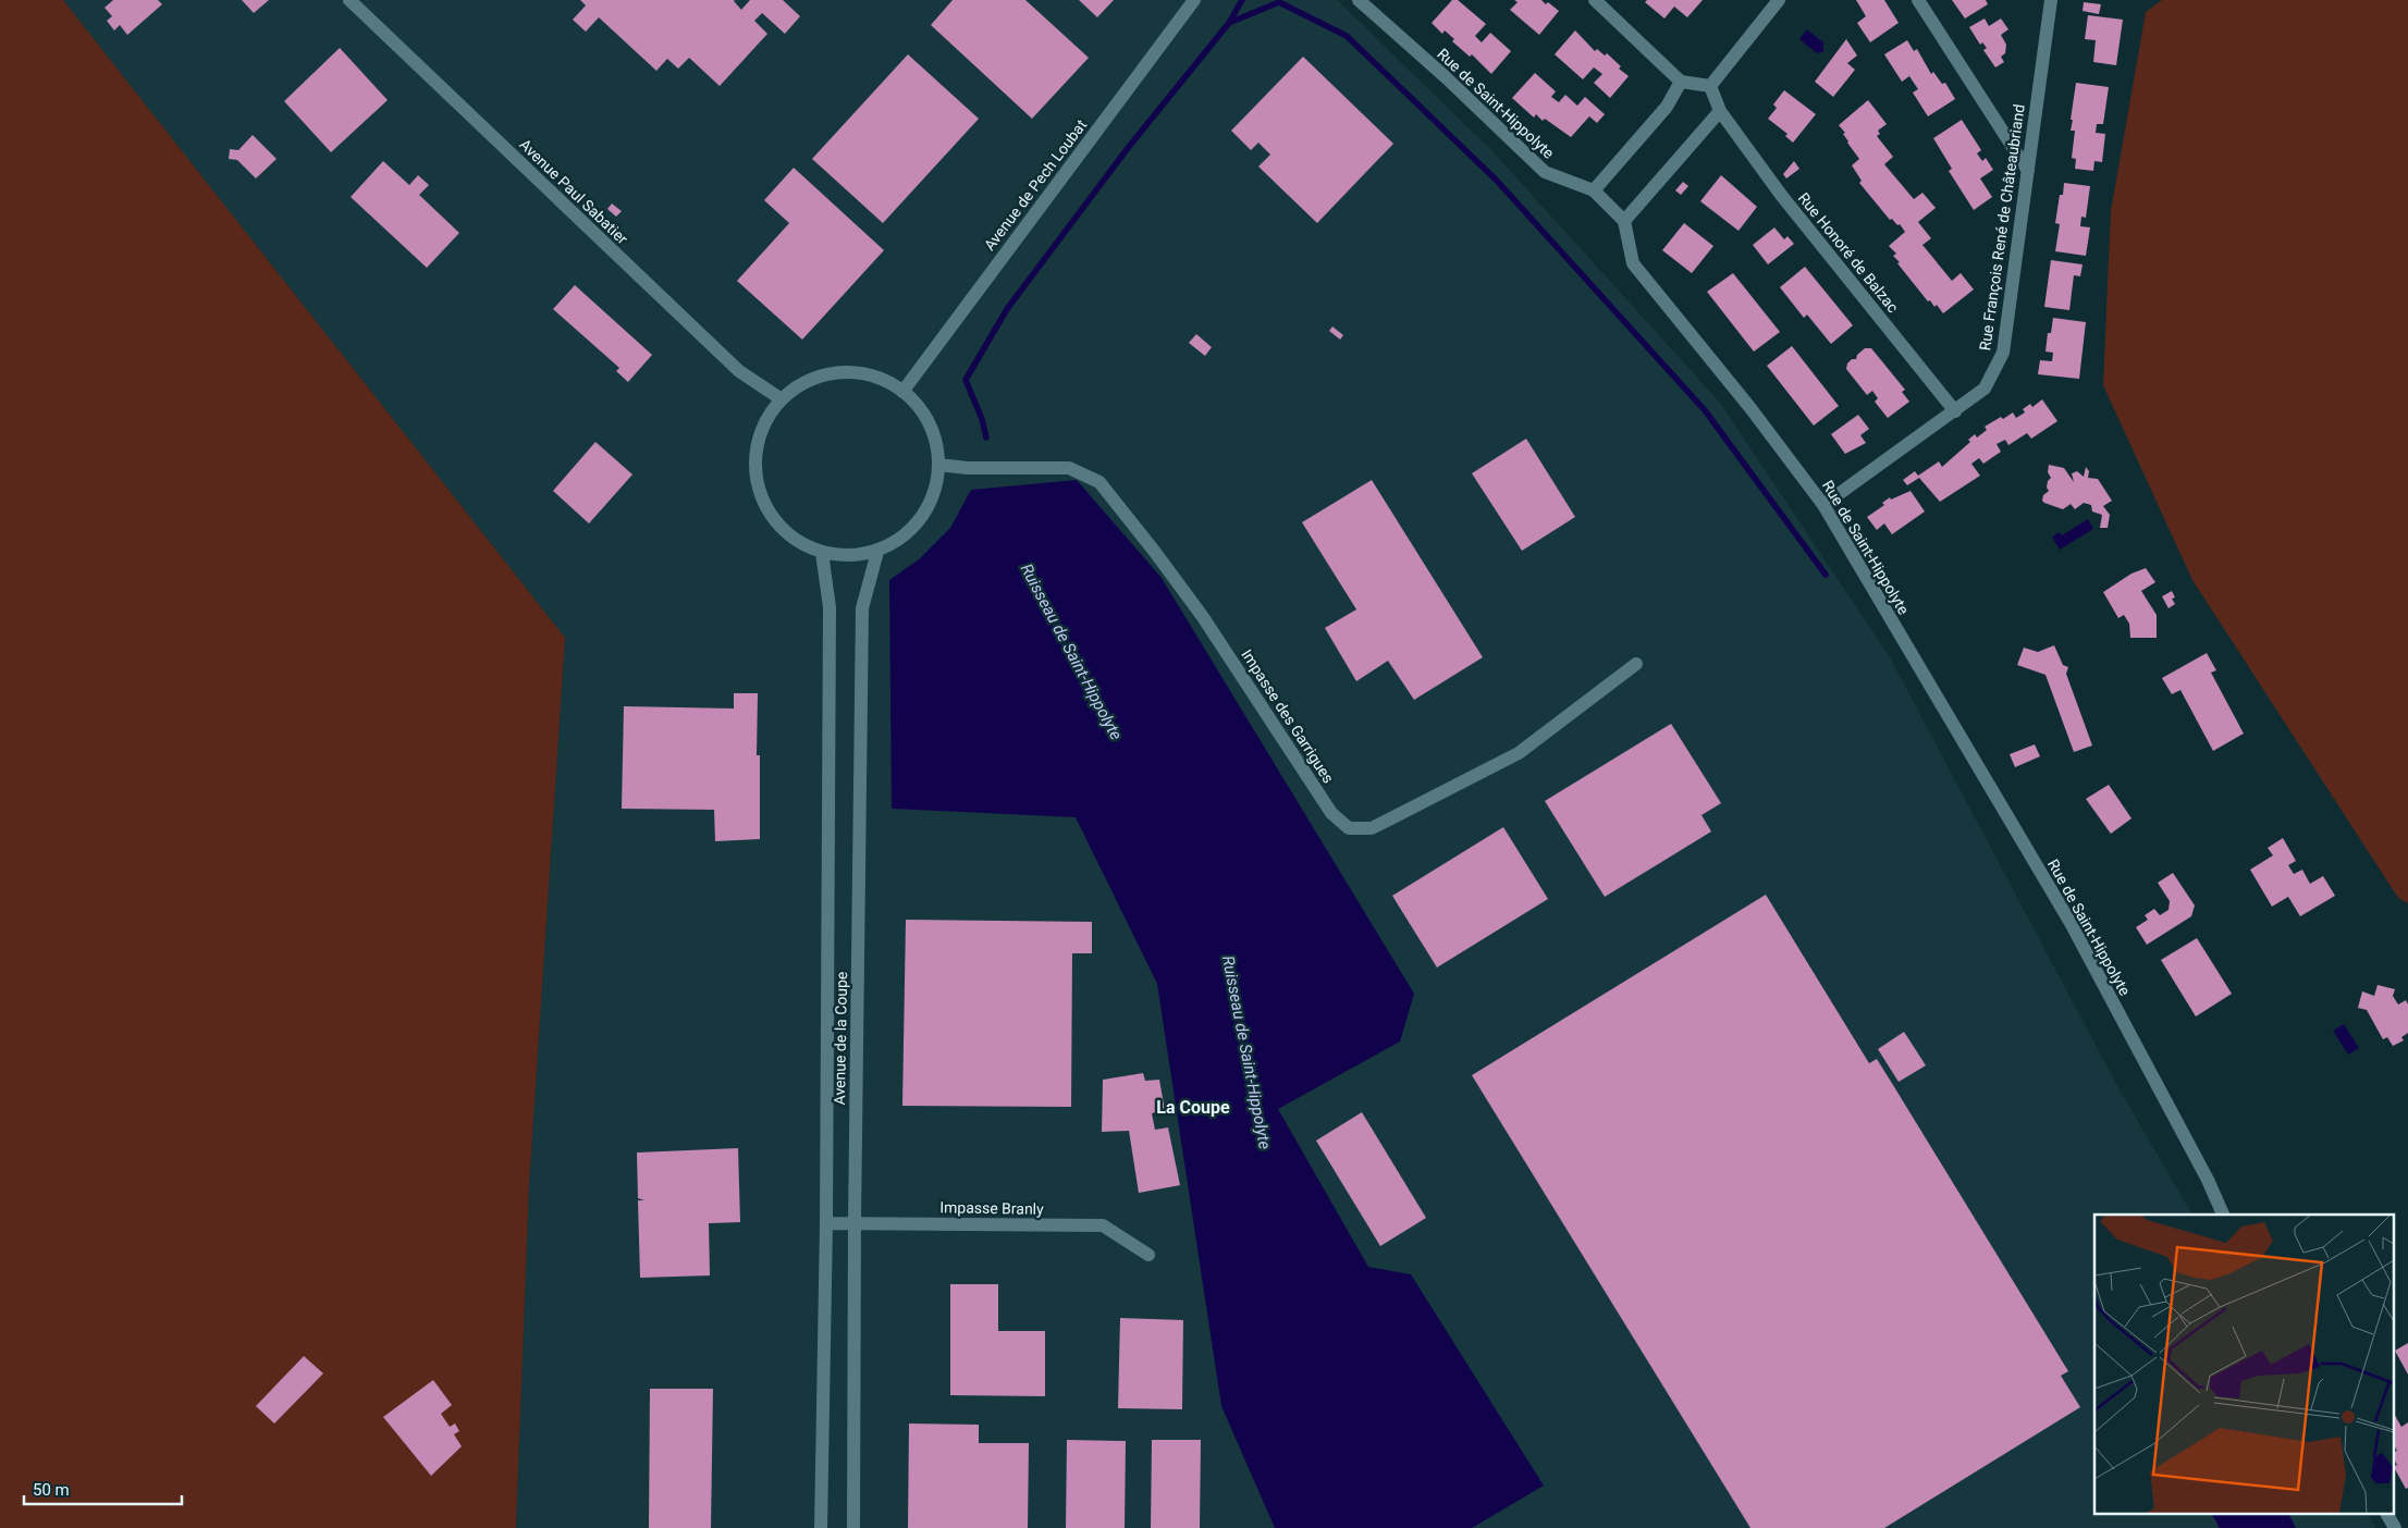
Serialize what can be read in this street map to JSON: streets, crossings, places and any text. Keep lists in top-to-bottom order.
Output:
{
  "streets": {
    "street": [
      "Rue de Saint-Hippolyte",
      "Avenue de Pech Loubat",
      "Avenue Paul Sabatier",
      "Rue François René de Châteaubriand",
      "Rue Honoré de Balzac",
      "Impasse des Garrigues",
      "Avenue de la Coupe",
      "Impasse Branly"
    ]
  },
  "crossings": [
    ["Rue de Saint-Hippolyte", "Rue François René de Châteaubriand"],
    ["Avenue de Pech Loubat", "Avenue Paul Sabatier"],
    ["Avenue de Pech Loubat", "Impasse des Garrigues"],
    ["Avenue de Pech Loubat", "Avenue de la Coupe"],
    ["Avenue Paul Sabatier", "Impasse des Garrigues"],
    ["Avenue Paul Sabatier", "Avenue de la Coupe"],
    ["Rue François René de Châteaubriand", "Rue Honoré de Balzac"],
    ["Impasse des Garrigues", "Avenue de la Coupe"],
    ["Avenue de la Coupe", "Impasse Branly"]
  ],
  "districts": ["La Coupe"],
  "water": ["Ruisseau de Saint-Hippolyte"],
  "scale_bar": "50 m"
}
